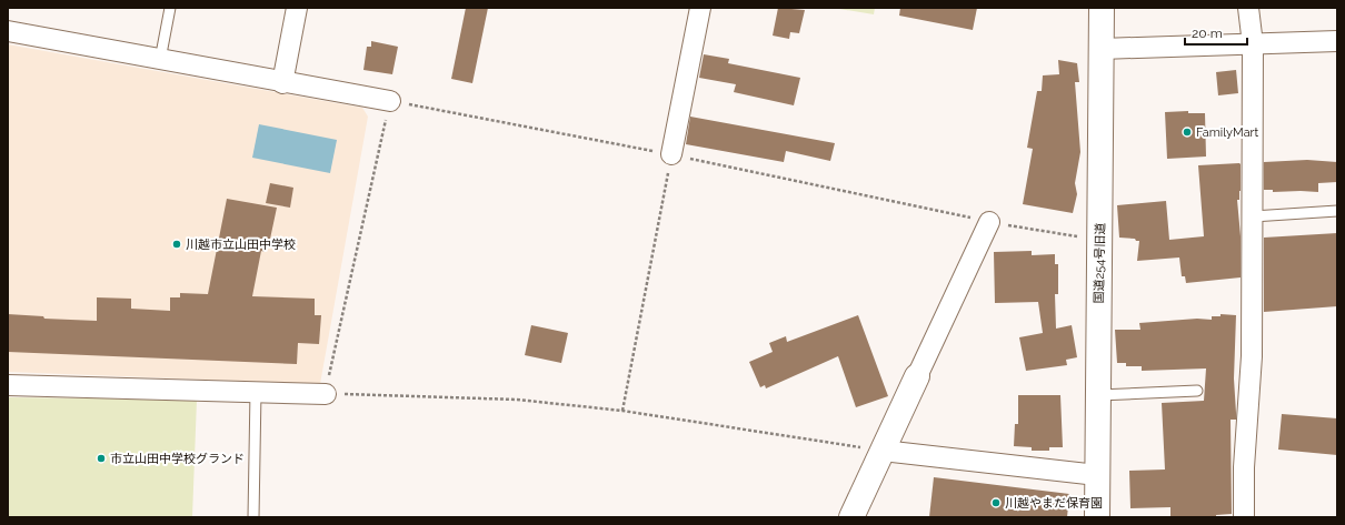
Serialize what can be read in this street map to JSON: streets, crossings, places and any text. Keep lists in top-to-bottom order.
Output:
{
  "streets": {
    "street": ["国道254号旧道"]
  },
  "places": [
    "FamilyMart",
    "川越市立山田中学校",
    "市立山田中学校グランド",
    "川越やまだ保育園"
  ],
  "scale_bar": "20 m"
}
